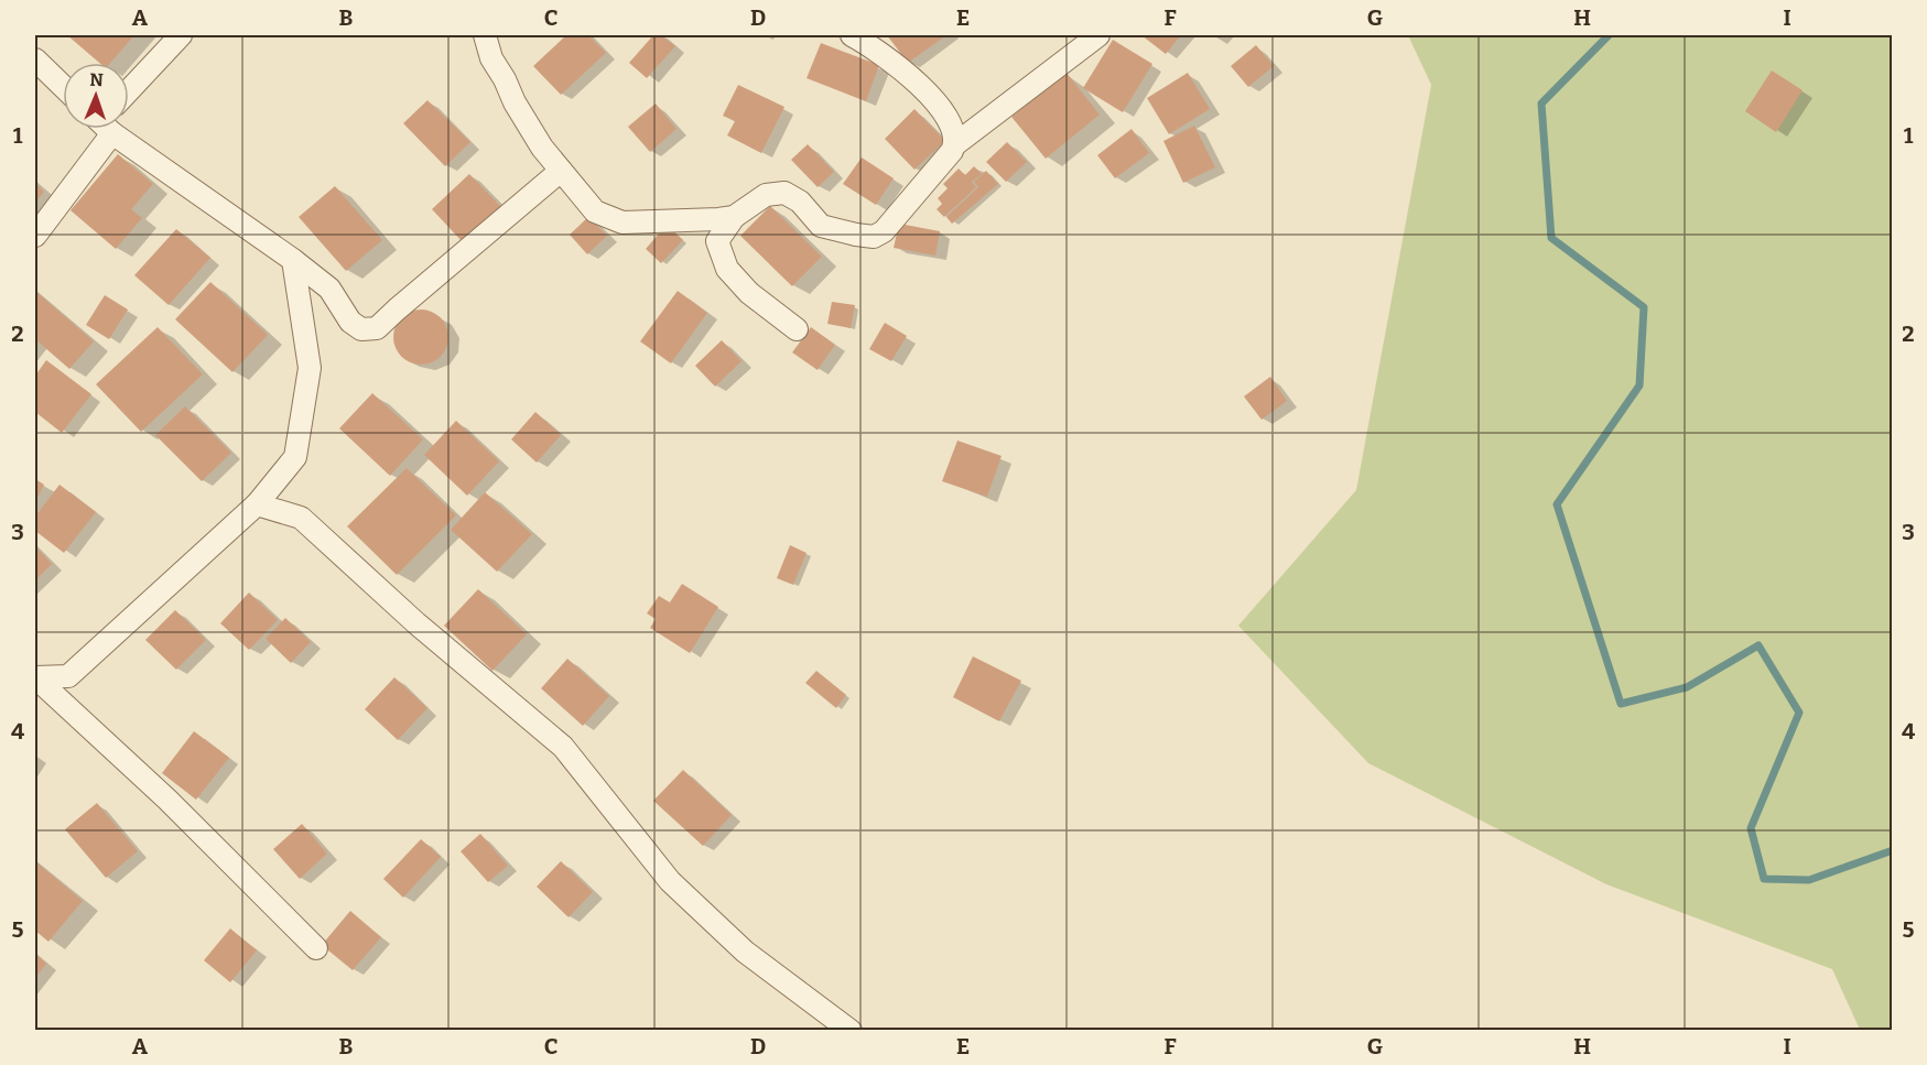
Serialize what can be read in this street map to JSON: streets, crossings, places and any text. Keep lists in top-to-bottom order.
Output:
{
  "north": "top",
  "grid": {
    "columns": [
      "A",
      "B",
      "C",
      "D",
      "E",
      "F",
      "G",
      "H",
      "I"
    ],
    "rows": [
      "1",
      "2",
      "3",
      "4",
      "5"
    ]
  }
}
